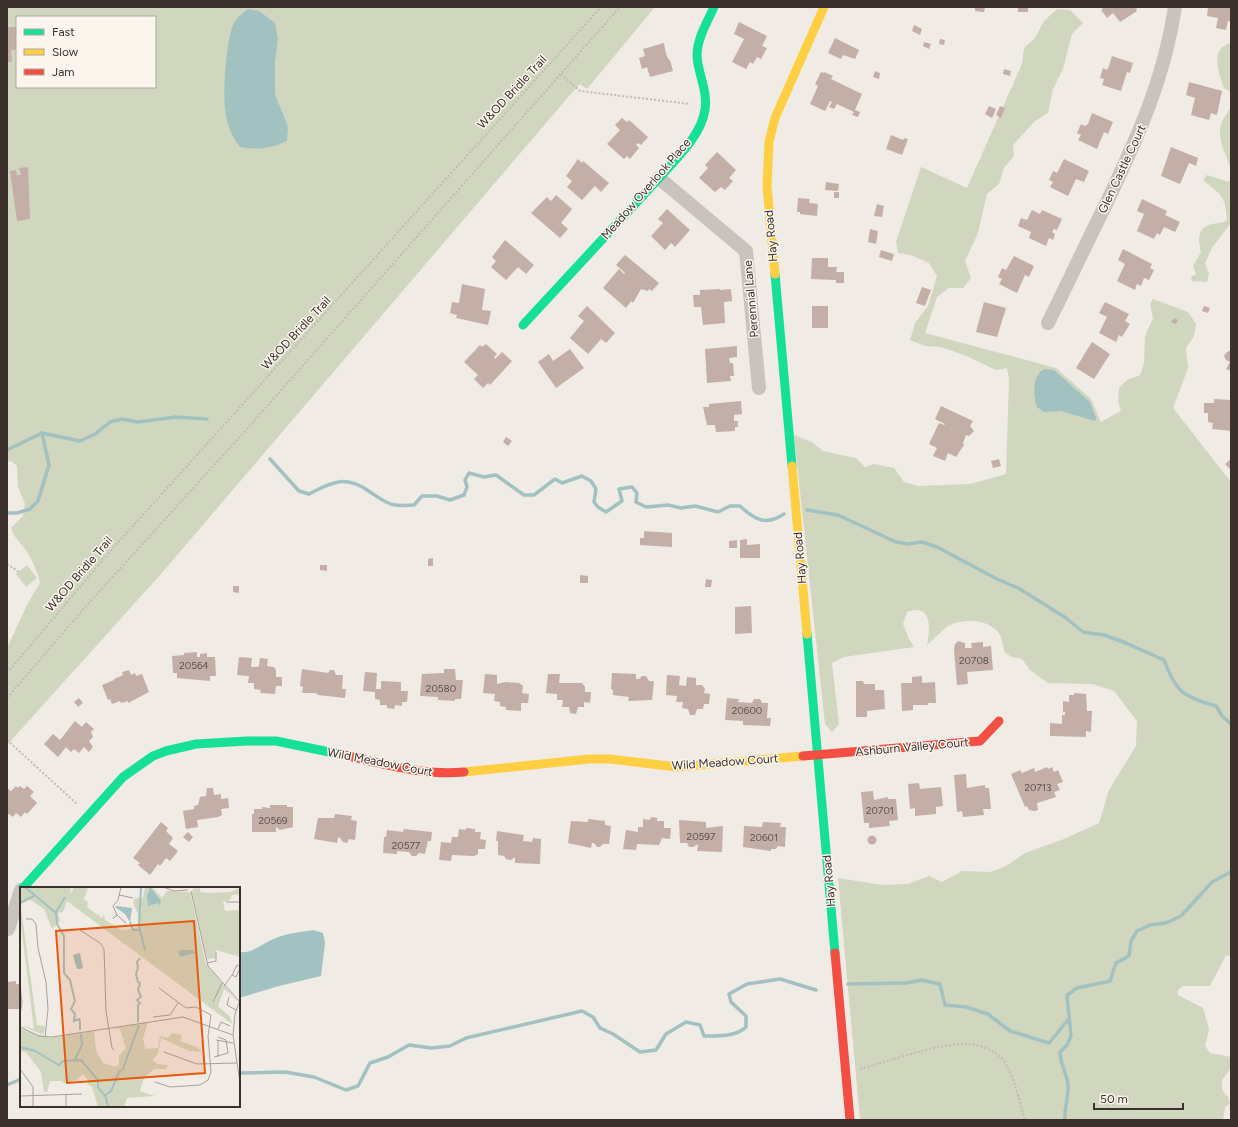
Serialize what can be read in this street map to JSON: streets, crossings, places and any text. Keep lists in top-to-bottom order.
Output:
{
  "streets": {
    "street": [
      "Glen Castle Court",
      "Meadow Overlook Place",
      "Hay Road",
      "Perennial Lane",
      "Ashburn Valley Court",
      "Wild Meadow Court"
    ],
    "path": ["W&OD Bridle Trail"]
  },
  "crossings": [
    ["Meadow Overlook Place", "Perennial Lane"],
    ["Hay Road", "Ashburn Valley Court"],
    ["Hay Road", "Wild Meadow Court"],
    ["Ashburn Valley Court", "Wild Meadow Court"]
  ],
  "house_numbers": [
    "20708",
    "20564",
    "20580",
    "20600",
    "20713",
    "20701",
    "20569",
    "20597",
    "20601",
    "20577"
  ],
  "legend": ["Fast", "Slow", "Jam"],
  "scale_bar": "50 m"
}
